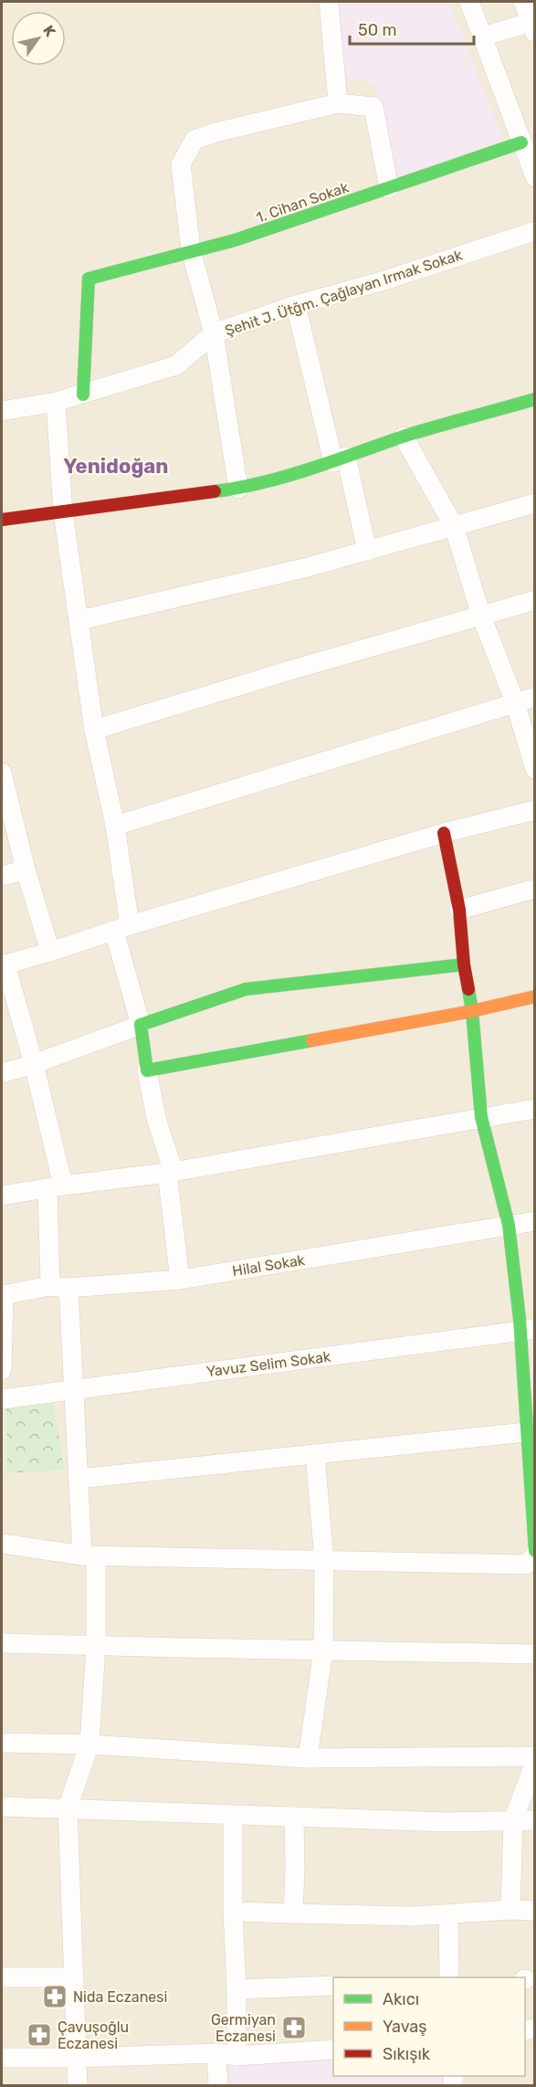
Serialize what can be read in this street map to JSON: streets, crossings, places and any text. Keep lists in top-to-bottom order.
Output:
{
  "streets": {
    "street": [
      "1. Cihan Sokak",
      "Şehit J. Ütğm. Çağlayan Irmak Sokak",
      "Hilal Sokak",
      "Yavuz Selim Sokak"
    ]
  },
  "crossings": [
    ["1. Cihan Sokak", "Şehit J. Ütğm. Çağlayan Irmak Sokak"]
  ],
  "districts": ["Yenidoğan"],
  "places": {
    "pharmacy": ["Nida Eczanesi", "Germiyan Eczanesi", "Çavuşoğlu Eczanesi"]
  },
  "legend": ["Akıcı", "Yavaş", "Sıkışık"],
  "scale_bar": "50 m",
  "north": "top right"
}
